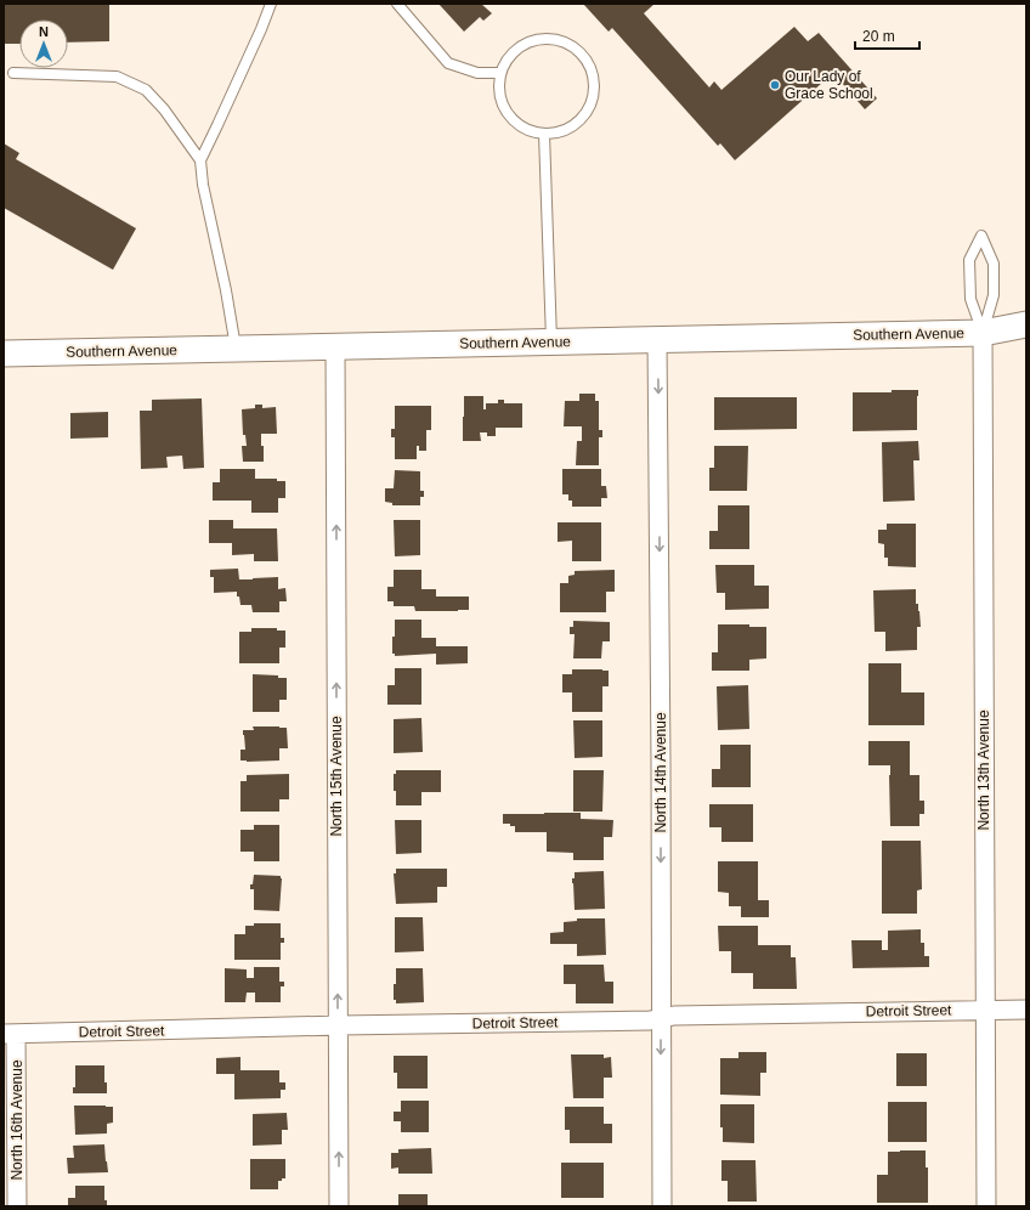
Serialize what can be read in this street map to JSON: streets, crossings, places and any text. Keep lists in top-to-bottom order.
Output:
{
  "streets": {
    "street": [
      "Southern Avenue",
      "North 13th Avenue",
      "North 14th Avenue",
      "North 15th Avenue",
      "Detroit Street",
      "North 16th Avenue"
    ]
  },
  "crossings": [
    ["Southern Avenue", "North 13th Avenue"],
    ["Southern Avenue", "North 14th Avenue"],
    ["Southern Avenue", "North 15th Avenue"],
    ["North 13th Avenue", "Detroit Street"],
    ["North 14th Avenue", "Detroit Street"],
    ["North 15th Avenue", "Detroit Street"],
    ["Detroit Street", "North 16th Avenue"]
  ],
  "one_way": ["North 14th Avenue", "North 15th Avenue"],
  "places": ["Our Lady of Grace School"],
  "scale_bar": "20 m",
  "north": "top"
}
